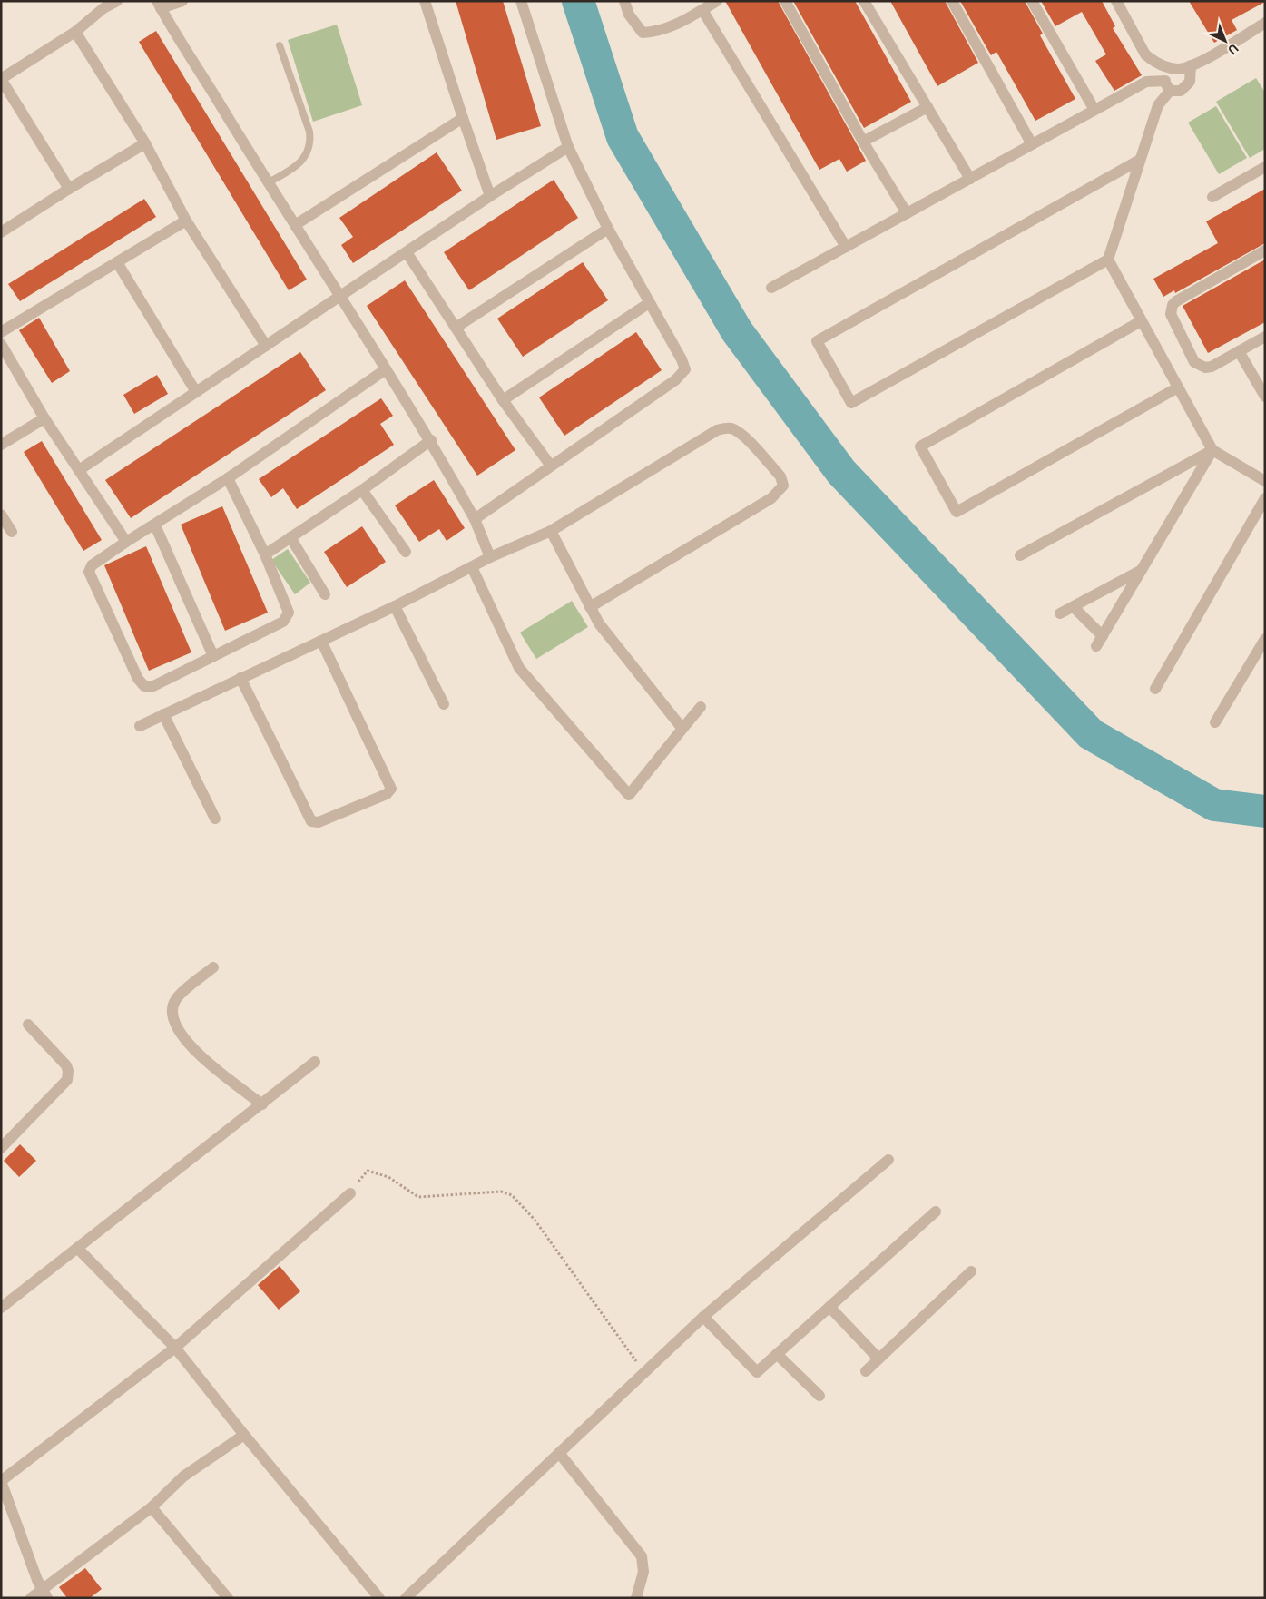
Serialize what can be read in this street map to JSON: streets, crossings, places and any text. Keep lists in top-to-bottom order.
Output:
{
  "north": "bottom right"
}
